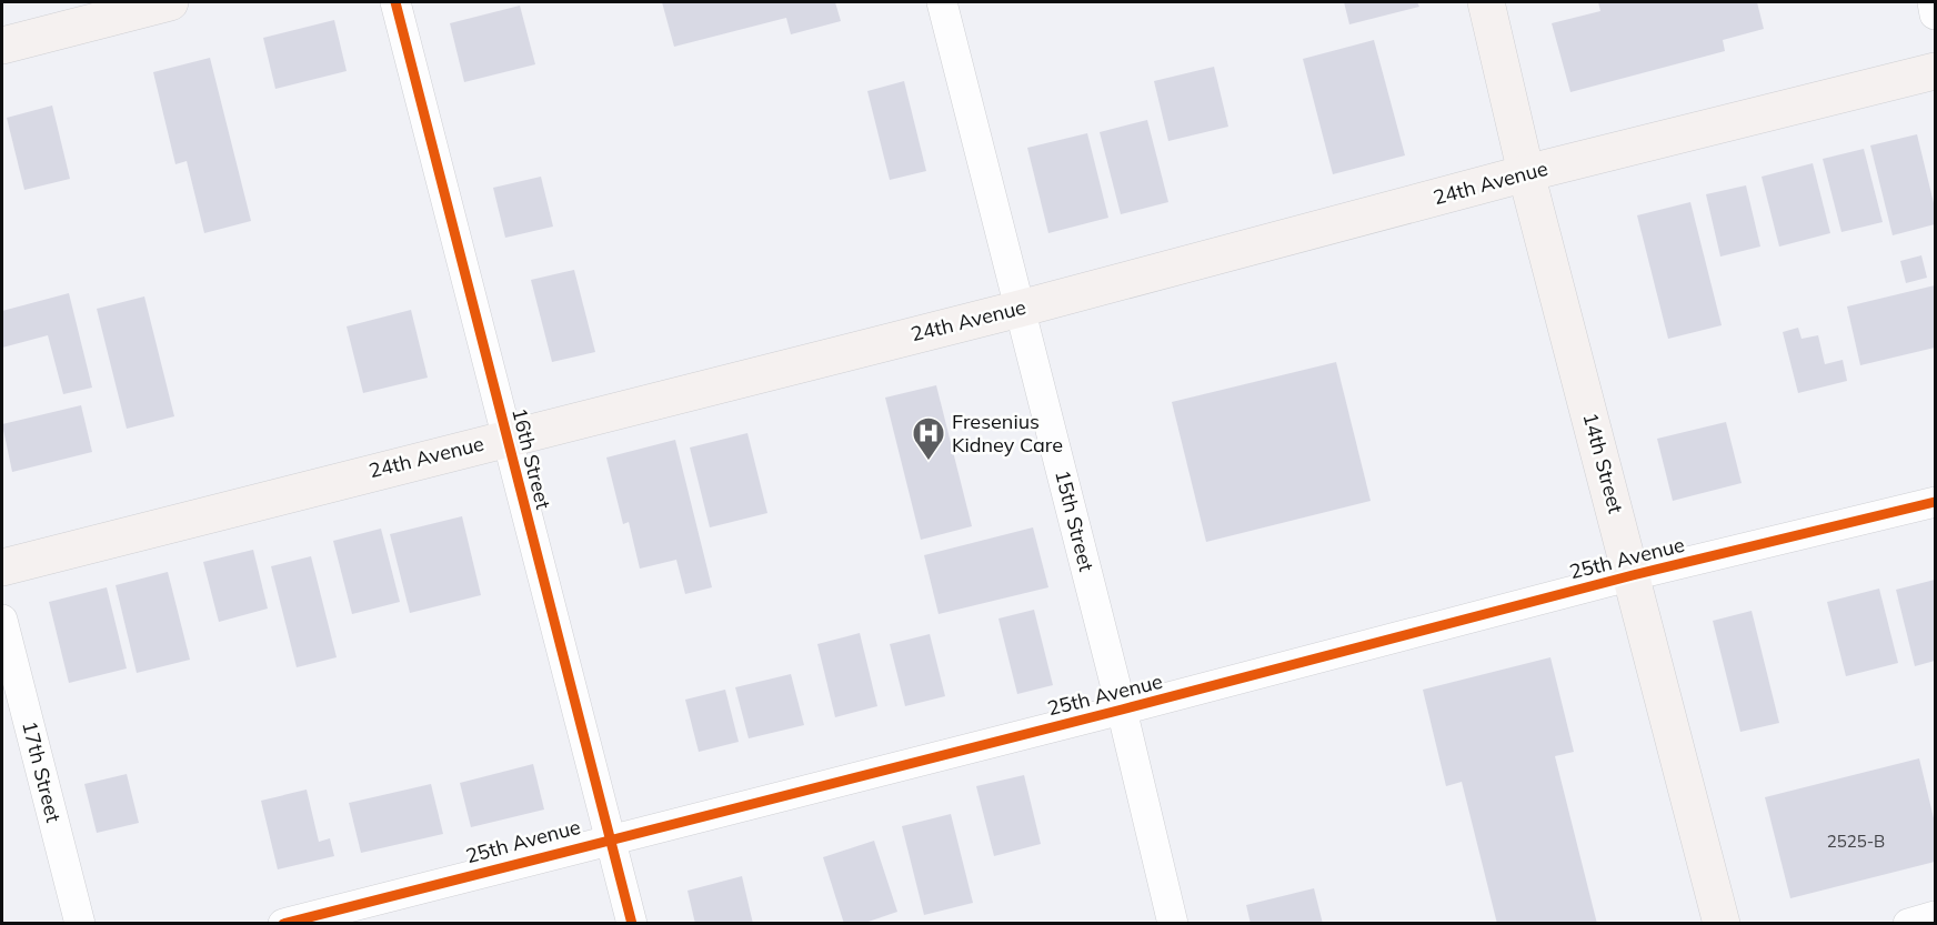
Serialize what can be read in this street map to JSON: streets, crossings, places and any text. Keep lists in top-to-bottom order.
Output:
{
  "streets": {
    "main road": ["24th Avenue", "14th Street"],
    "street": [
      "16th Street",
      "15th Street",
      "25th Avenue",
      "17th Street"
    ]
  },
  "crossings": [
    ["24th Avenue", "16th Street"],
    ["24th Avenue", "14th Street"],
    ["24th Avenue", "15th Street"],
    ["16th Street", "25th Avenue"],
    ["14th Street", "25th Avenue"],
    ["15th Street", "25th Avenue"]
  ],
  "places": {
    "hospital": ["Fresenius Kidney Care"]
  },
  "house_numbers": ["2525-B"]
}
